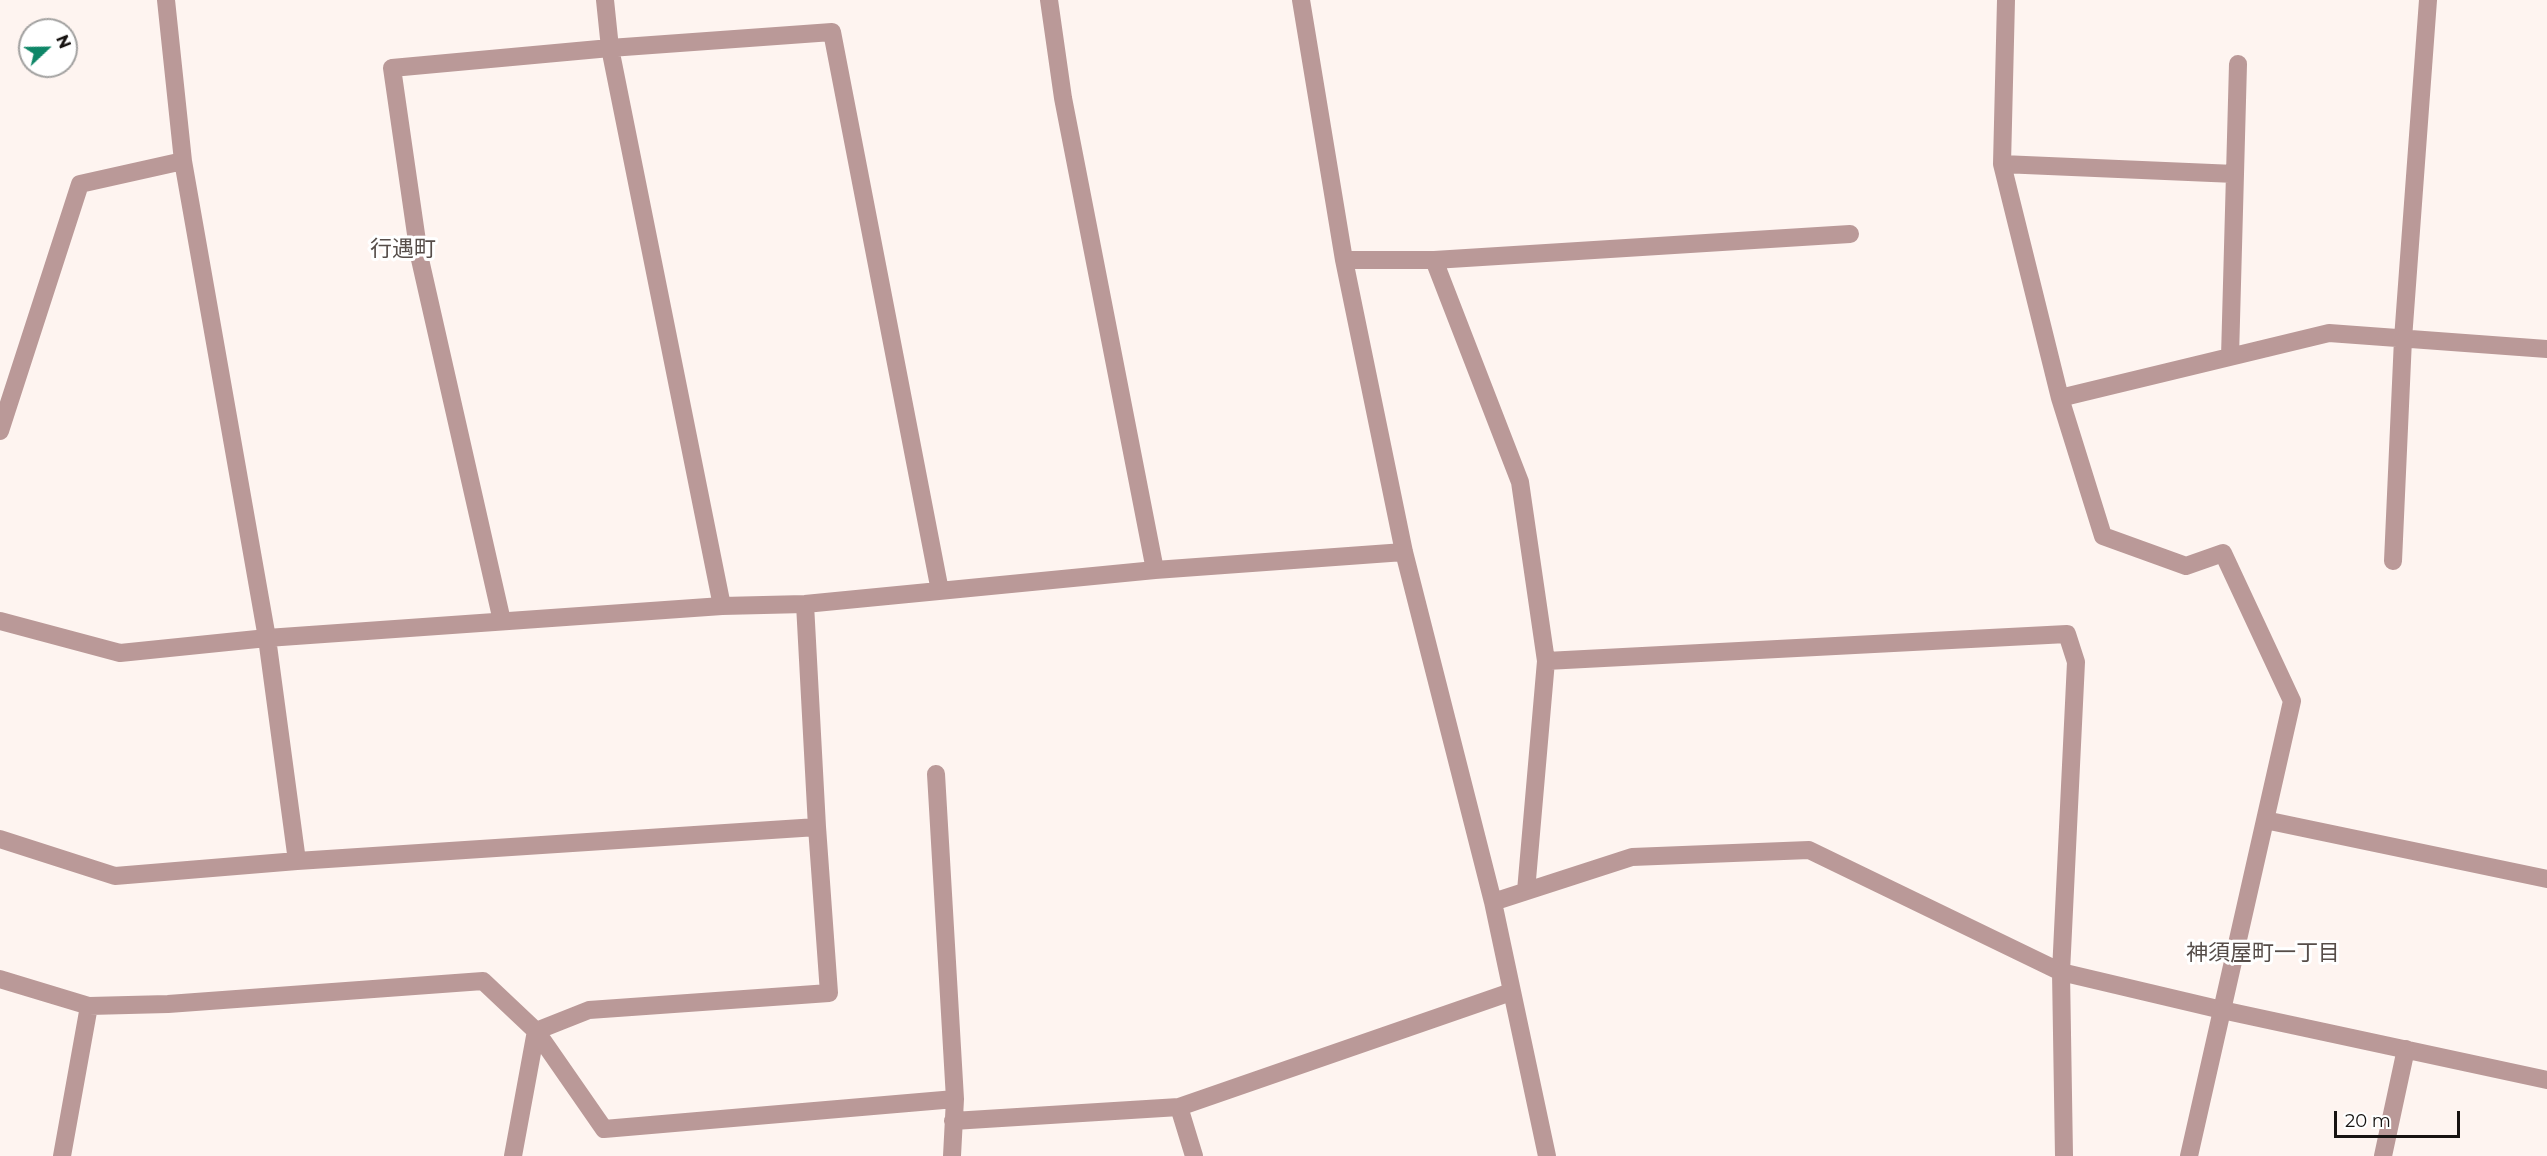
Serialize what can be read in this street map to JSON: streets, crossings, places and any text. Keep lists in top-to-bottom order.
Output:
{
  "districts": ["行遇町", "神須屋町一丁目"],
  "scale_bar": "20 m",
  "north": "right"
}
